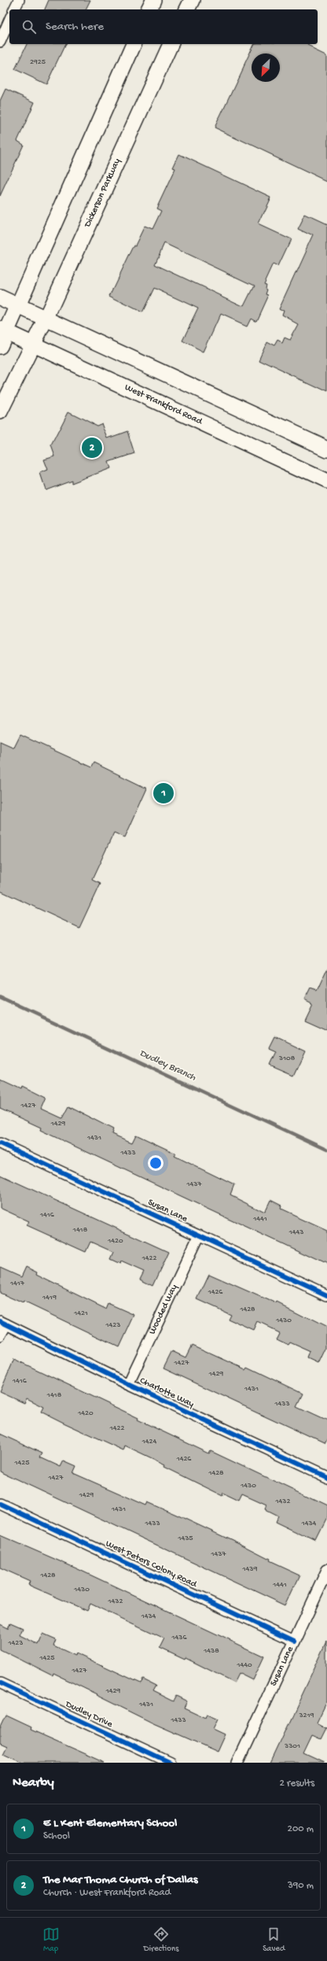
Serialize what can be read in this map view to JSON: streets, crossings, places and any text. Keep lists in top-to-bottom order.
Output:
{
  "streets": {
    "main road": ["Dickerson Parkway", "West Frankford Road"],
    "street": [
      "Susan Lane",
      "Wooded Way",
      "Charlotte Way",
      "West Peters Colony Road",
      "Dudley Drive"
    ]
  },
  "crossings": [
    ["Dickerson Parkway", "West Frankford Road"],
    ["Susan Lane", "Wooded Way"],
    ["Susan Lane", "West Peters Colony Road"],
    ["Wooded Way", "Charlotte Way"]
  ],
  "water": ["Dudley Branch"],
  "house_numbers": [
    "2925",
    "3108",
    "1427",
    "1429",
    "1431",
    "1433",
    "1437",
    "1416",
    "1441",
    "1418",
    "1443",
    "1420",
    "1422",
    "1417",
    "1426",
    "1419",
    "1428",
    "1421",
    "1430",
    "1423",
    "1427",
    "1429",
    "1416",
    "1431",
    "1418",
    "1433",
    "1420",
    "1422",
    "1424",
    "1426",
    "1425",
    "1428",
    "1427",
    "1430",
    "1429",
    "1432",
    "1431",
    "1433",
    "1434",
    "1435",
    "1437",
    "1439",
    "1428",
    "1441",
    "1430",
    "1432",
    "1434",
    "1436",
    "1423",
    "1438",
    "1425",
    "1440",
    "1427",
    "1429",
    "1431",
    "3219",
    "1433",
    "3301"
  ],
  "north": "bottom left",
  "page": {
    "search": "Search here",
    "pins": ["2", "1"],
    "heading": ["Nearby", "2 results"],
    "list": [
      {
        "mark": "1",
        "name": "E L Kent Elementary School",
        "note": "School",
        "value": "200 m"
      },
      {
        "mark": "2",
        "name": "The Mar Thoma Church of Dallas",
        "note": "Church · West Frankford Road",
        "value": "390 m"
      }
    ],
    "nav": ["Map", "Directions", "Saved"]
  }
}
